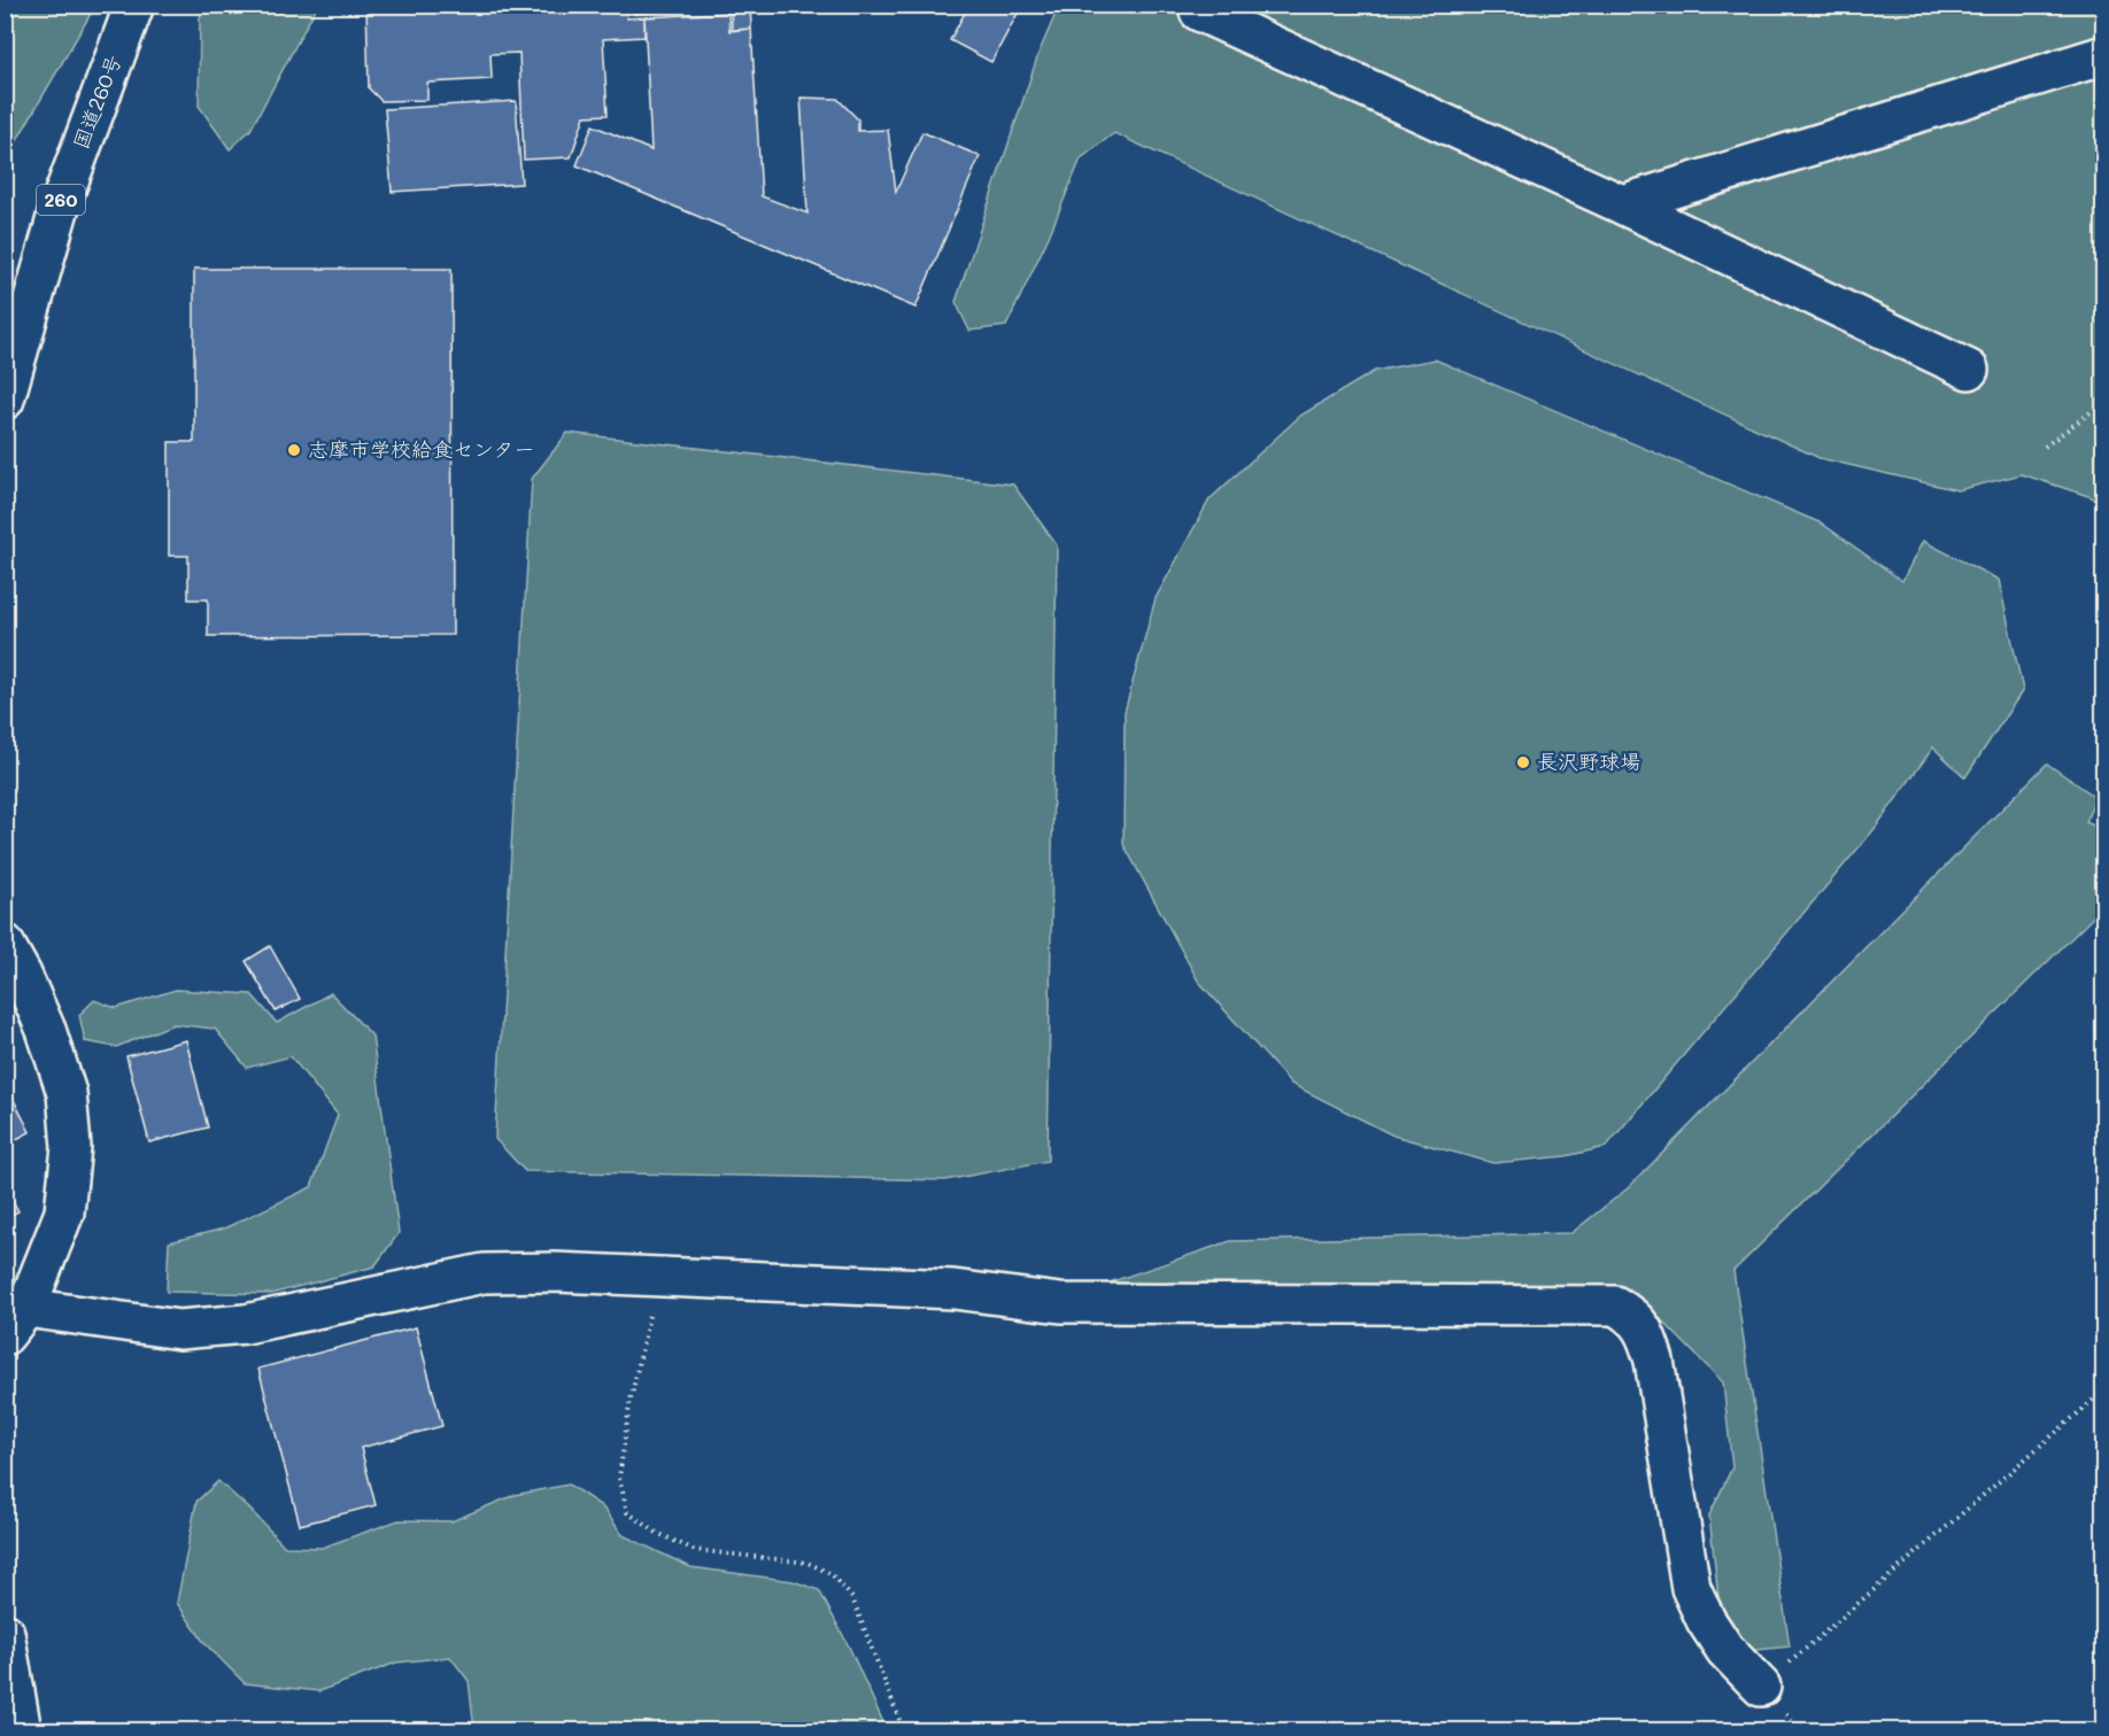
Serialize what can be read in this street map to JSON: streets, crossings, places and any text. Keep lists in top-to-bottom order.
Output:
{
  "streets": {
    "main road": ["国道260号", "260"]
  },
  "places": ["志摩市学校給食センター", "長沢野球場"]
}
